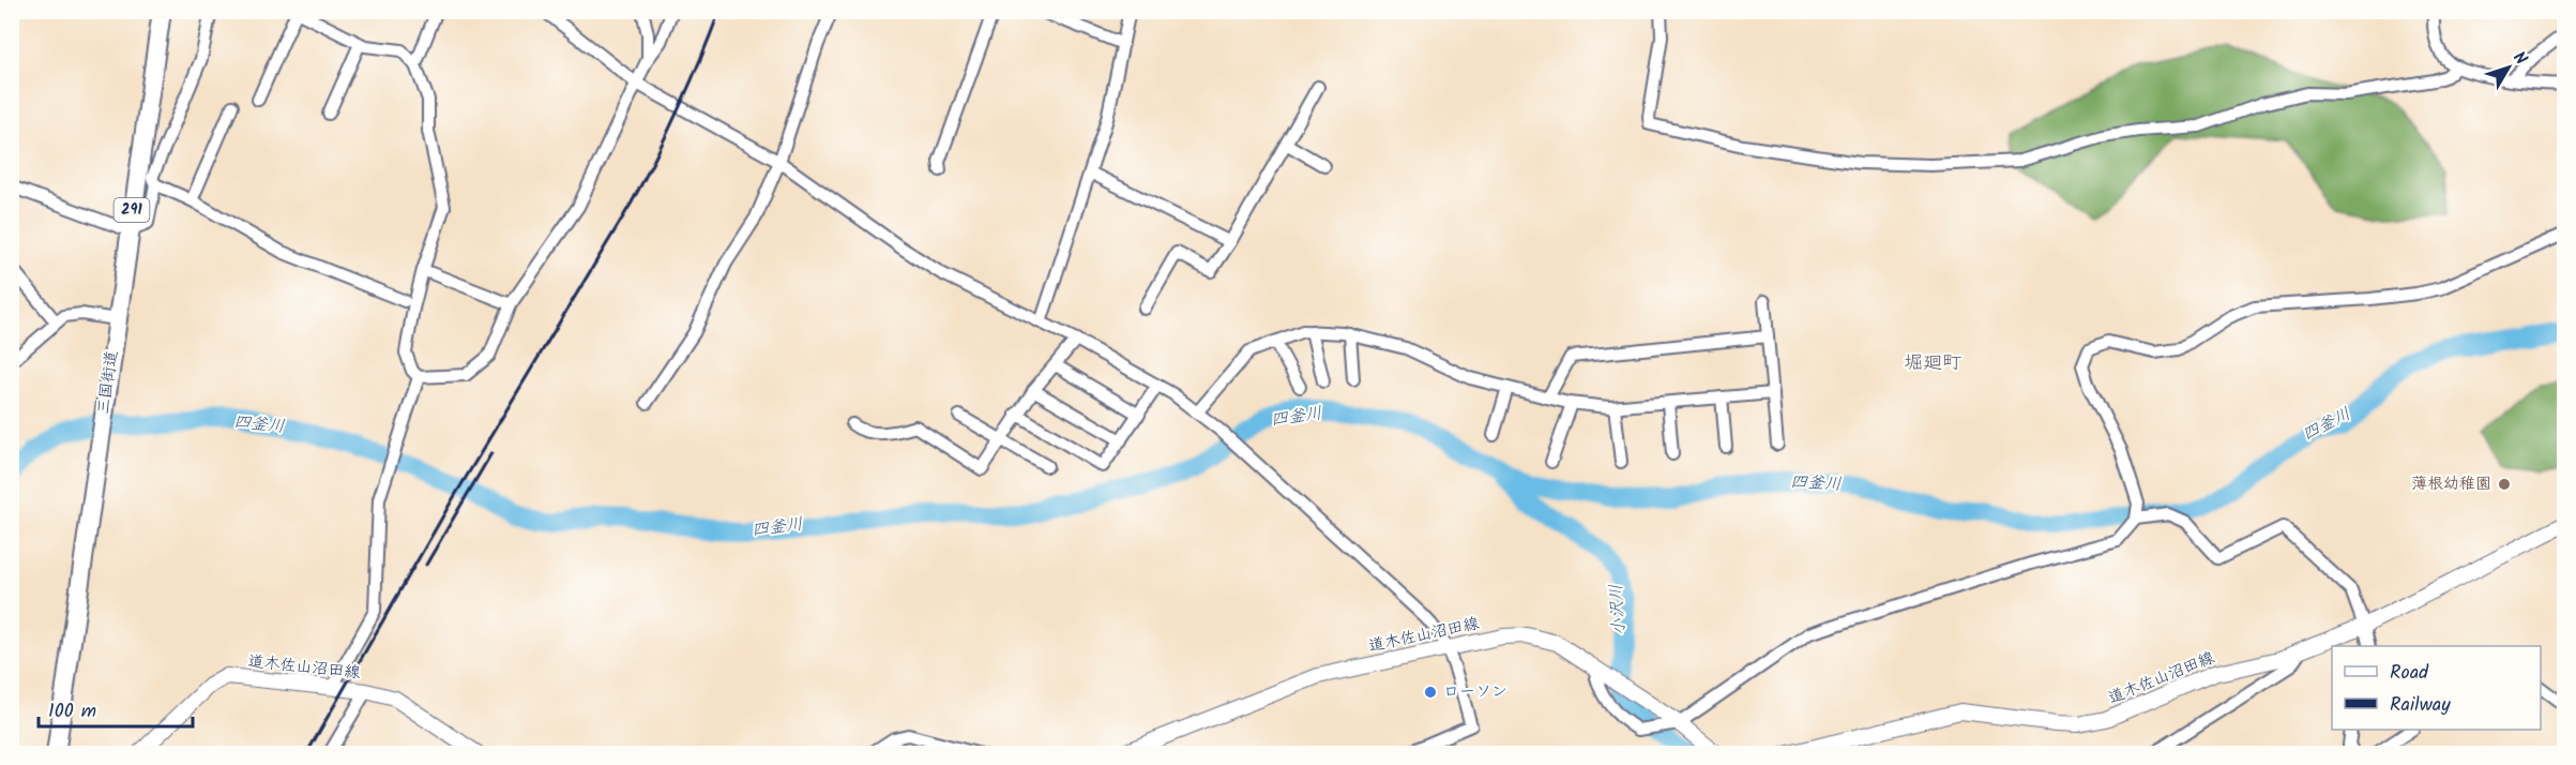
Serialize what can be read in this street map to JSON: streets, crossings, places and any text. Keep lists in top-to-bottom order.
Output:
{
  "streets": {
    "highway": ["291", "三国街道"],
    "main road": ["道木佐山沼田線"]
  },
  "districts": ["堀廻町"],
  "water": ["四釜川", "小沢川"],
  "places": ["薄根幼稚園", "ローソン"],
  "legend": ["Road", "Railway"],
  "scale_bar": "100 m",
  "north": "top right"
}
